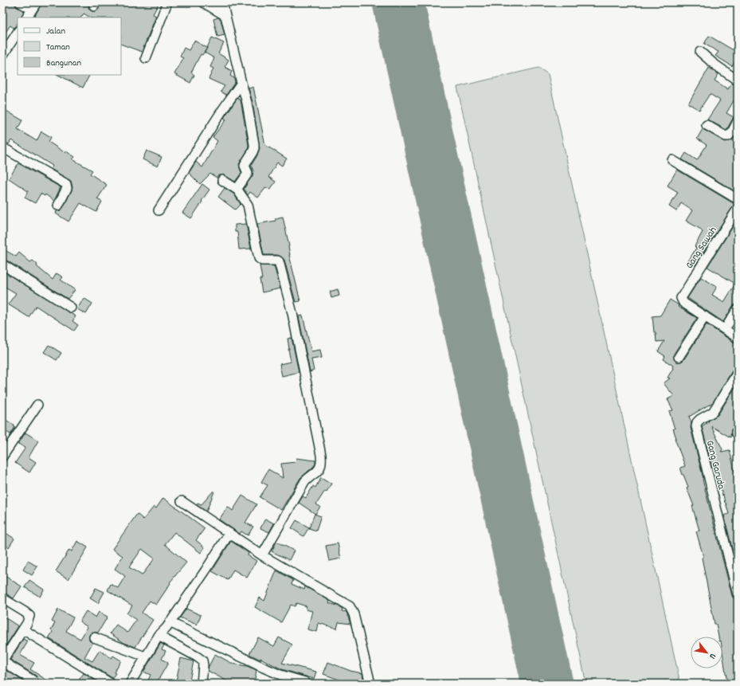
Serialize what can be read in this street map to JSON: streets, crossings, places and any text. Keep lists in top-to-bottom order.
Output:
{
  "streets": {
    "street": ["Gang Sawah", "Gang Garuda"]
  },
  "legend": ["Jalan", "Taman", "Bangunan"],
  "north": "bottom right"
}
